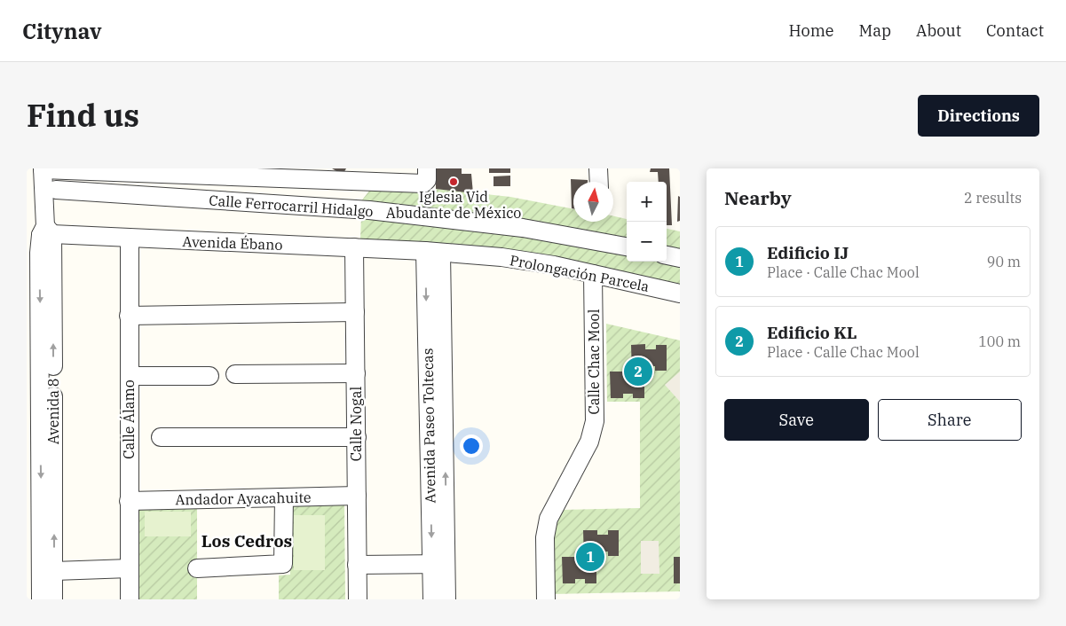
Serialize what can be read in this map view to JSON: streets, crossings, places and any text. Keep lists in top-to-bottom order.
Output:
{
  "streets": {
    "street": [
      "Calle Ferrocarril Hidalgo",
      "Avenida Ébano",
      "Prolongación Parcela",
      "Calle Chac Mool",
      "Avenida 8",
      "Calle Álamo",
      "Calle Nogal",
      "Avenida Paseo Toltecas",
      "Andador Ayacahuite"
    ]
  },
  "crossings": [
    ["Avenida Ébano", "Prolongación Parcela"],
    ["Avenida Ébano", "Avenida 8"],
    ["Avenida Ébano", "Calle Álamo"],
    ["Avenida Ébano", "Calle Nogal"],
    ["Avenida Ébano", "Avenida Paseo Toltecas"],
    ["Prolongación Parcela", "Calle Chac Mool"],
    ["Prolongación Parcela", "Avenida Paseo Toltecas"],
    ["Calle Álamo", "Andador Ayacahuite"],
    ["Calle Nogal", "Andador Ayacahuite"]
  ],
  "districts": ["Los Cedros"],
  "places": ["Iglesia Vid Abudante de México"],
  "north": "top",
  "page": {
    "header": "Citynav",
    "nav": [
      "Home",
      "Map",
      "About",
      "Contact"
    ],
    "title": "Find us",
    "buttons": [
      "Directions",
      ["Save", "Share"]
    ],
    "heading": ["Nearby", "2 results"],
    "map_buttons": ["+", "−"],
    "list": [
      {
        "mark": "1",
        "name": "Edificio IJ",
        "note": "Place · Calle Chac Mool",
        "value": "90 m"
      },
      {
        "mark": "2",
        "name": "Edificio KL",
        "note": "Place · Calle Chac Mool",
        "value": "100 m"
      }
    ],
    "pins": ["2", "1"]
  }
}
